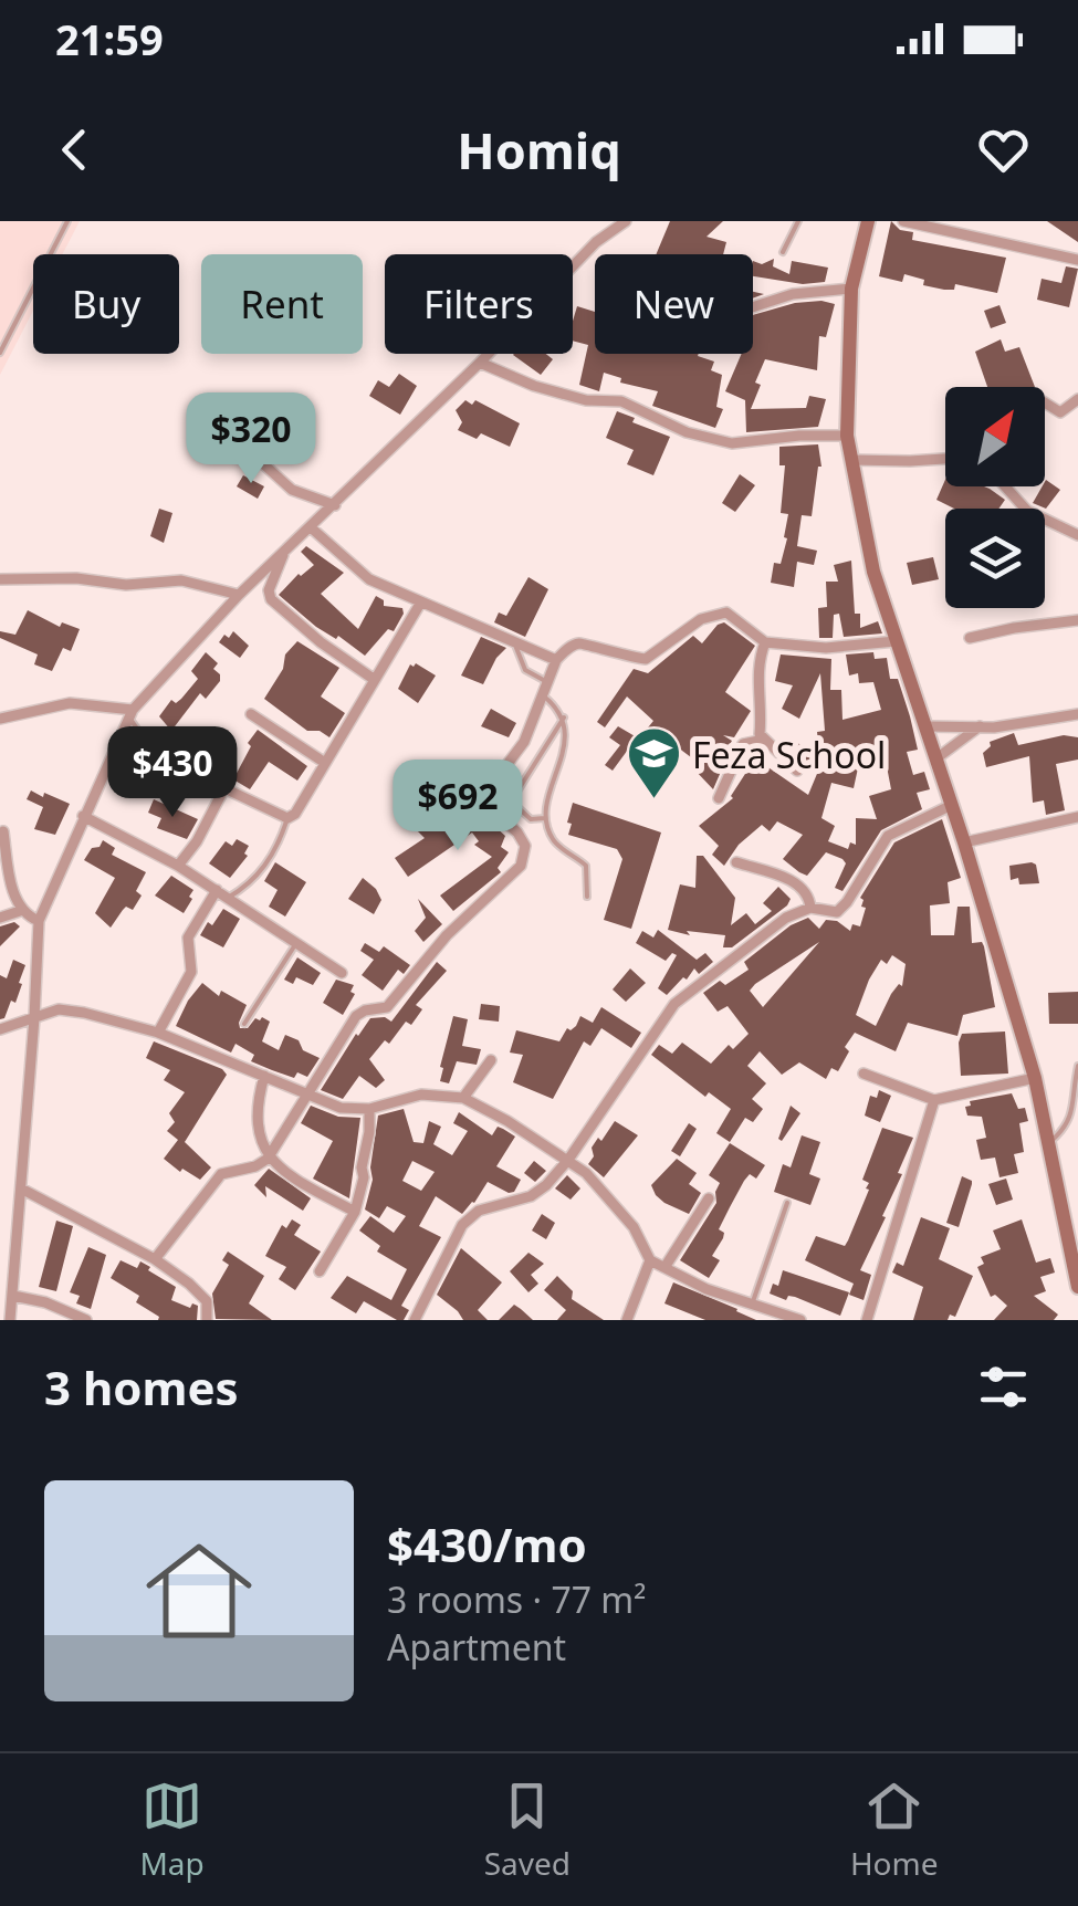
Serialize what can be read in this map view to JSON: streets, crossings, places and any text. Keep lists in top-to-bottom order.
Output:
{
  "places": {
    "school or university": ["Feza School"]
  },
  "north": "top right",
  "page": {
    "status": "21:59",
    "header": "Homiq",
    "chip": [
      "Buy",
      "Rent",
      "Filters",
      "New"
    ],
    "price": ["$320", "$430", "$692"],
    "heading": "3 homes",
    "list": [
      {
        "name": "$430/mo",
        "note": "3 rooms · 77 m² · Apartment"
      }
    ],
    "tabs": ["Map", "Saved", "Home"]
  }
}
